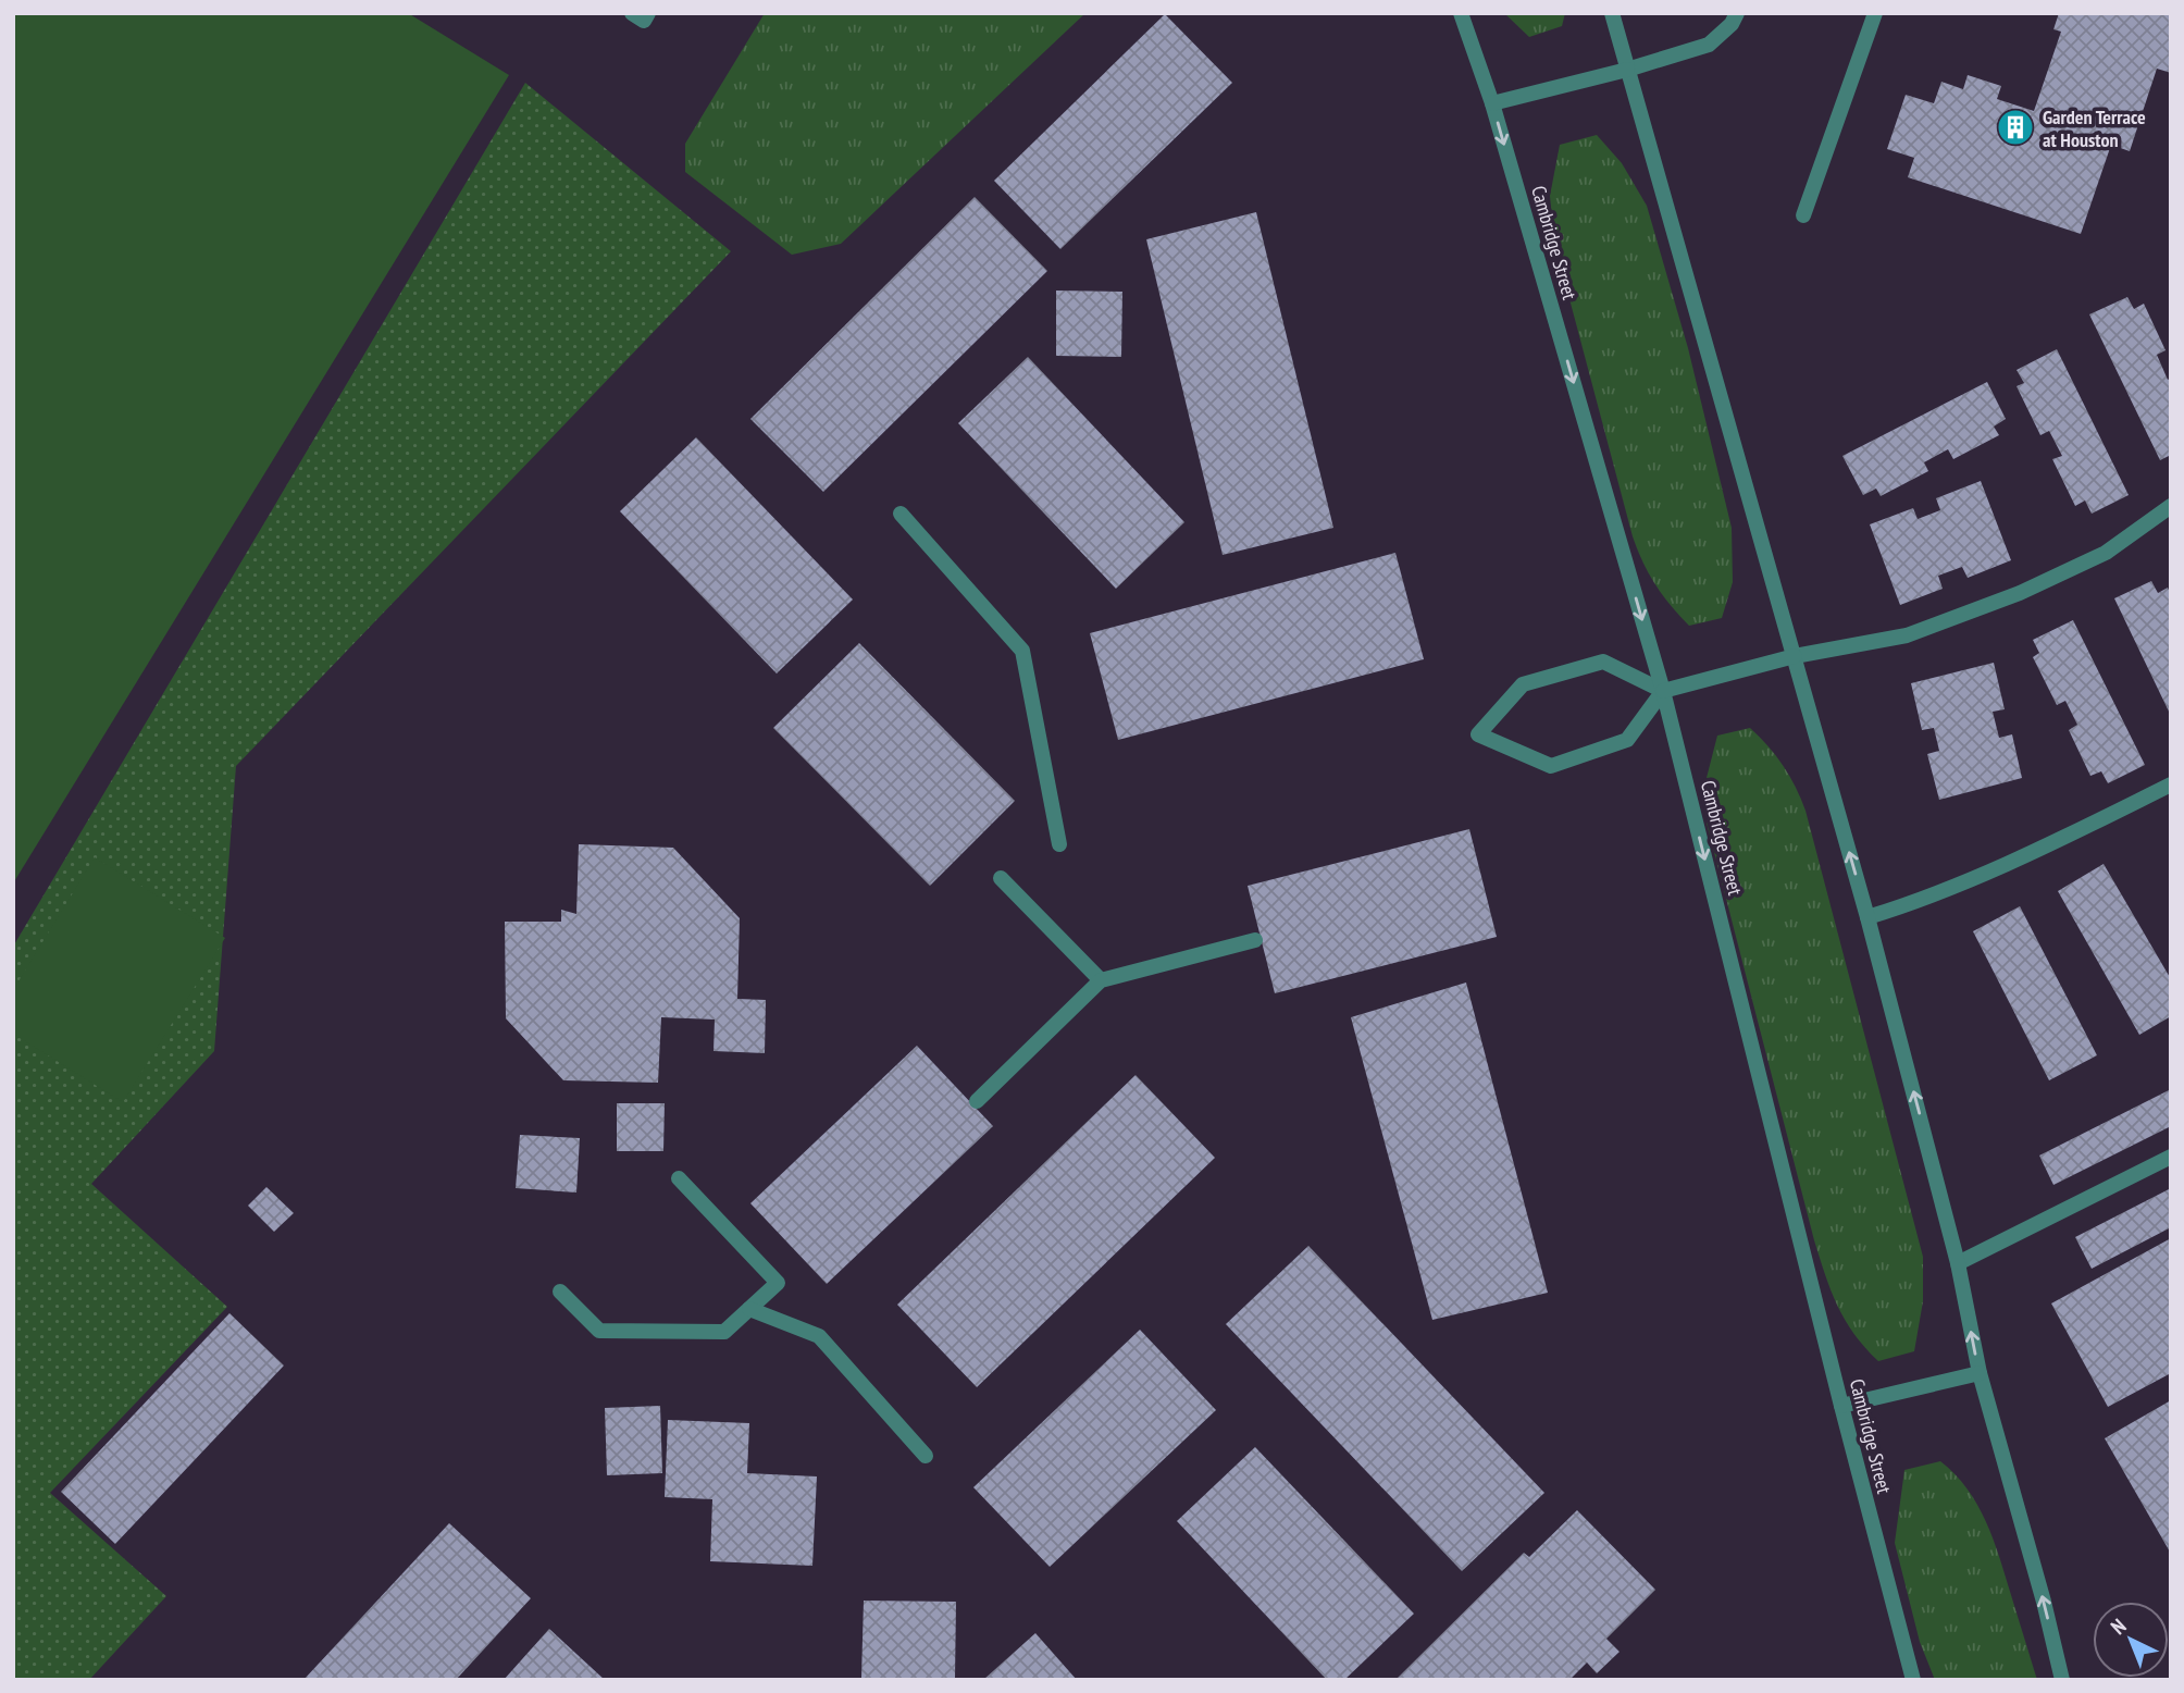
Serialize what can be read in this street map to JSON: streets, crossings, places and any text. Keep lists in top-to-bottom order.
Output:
{
  "streets": {
    "street": ["Cambridge Street"]
  },
  "one_way": ["Cambridge Street"],
  "places": {
    "building": ["Garden Terrace at Houston"]
  },
  "north": "top left"
}
